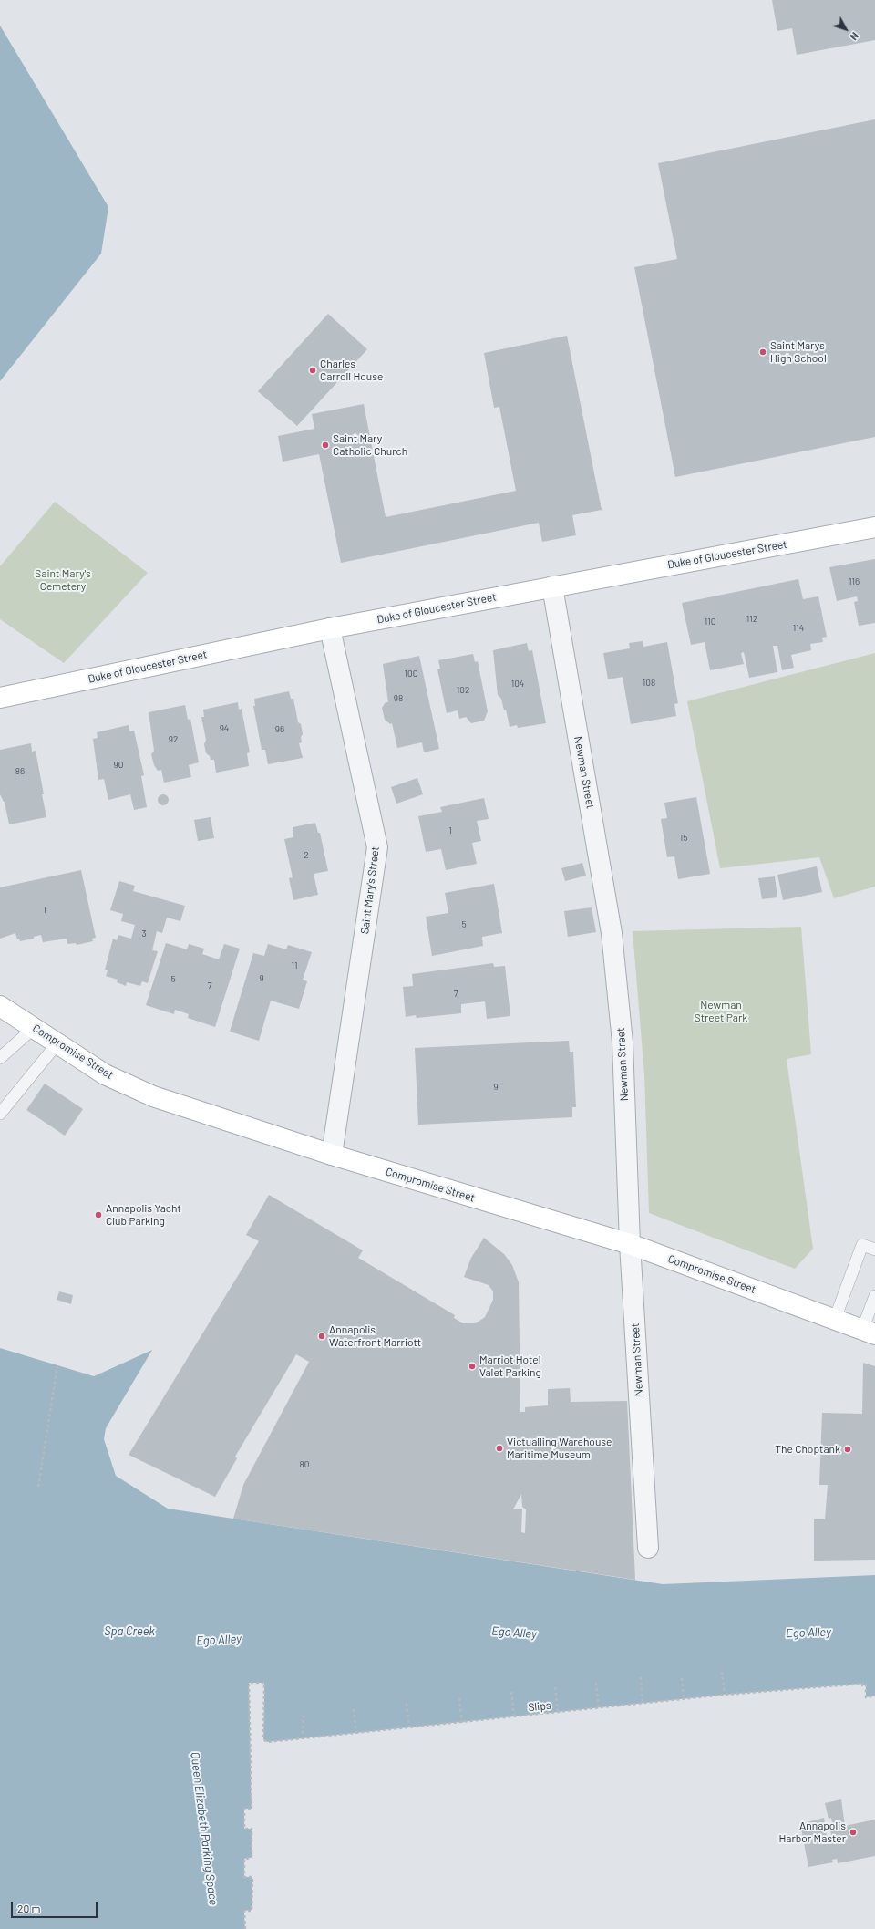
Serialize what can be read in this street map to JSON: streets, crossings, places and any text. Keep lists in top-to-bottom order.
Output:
{
  "streets": {
    "main road": ["Duke of Gloucester Street", "Compromise Street"],
    "street": ["Newman Street", "Saint Mary's Street"],
    "path": ["Slips"]
  },
  "crossings": [
    ["Duke of Gloucester Street", "Newman Street"],
    ["Duke of Gloucester Street", "Saint Mary's Street"],
    ["Newman Street", "Compromise Street"],
    ["Saint Mary's Street", "Compromise Street"]
  ],
  "water": ["Spa Creek", "Ego Alley", "Queen Elizabeth Parking Space"],
  "parks": ["Saint Mary's Cemetery", "Newman Street Park"],
  "places": [
    "Saint Marys High School",
    "Charles Carroll House",
    "Saint Mary Catholic Church",
    "Annapolis Yacht Club Parking",
    "Annapolis Waterfront Marriott",
    "Marriot Hotel Valet Parking",
    "Victualling Warehouse Maritime Museum",
    "The Choptank",
    "Annapolis Harbor Master"
  ],
  "house_numbers": [
    "116",
    "112",
    "110",
    "114",
    "100",
    "108",
    "104",
    "102",
    "98",
    "94",
    "96",
    "92",
    "90",
    "86",
    "1",
    "15",
    "2",
    "1",
    "5",
    "3",
    "11",
    "9",
    "5",
    "7",
    "7",
    "9",
    "80"
  ],
  "scale_bar": "20 m",
  "north": "bottom right"
}
